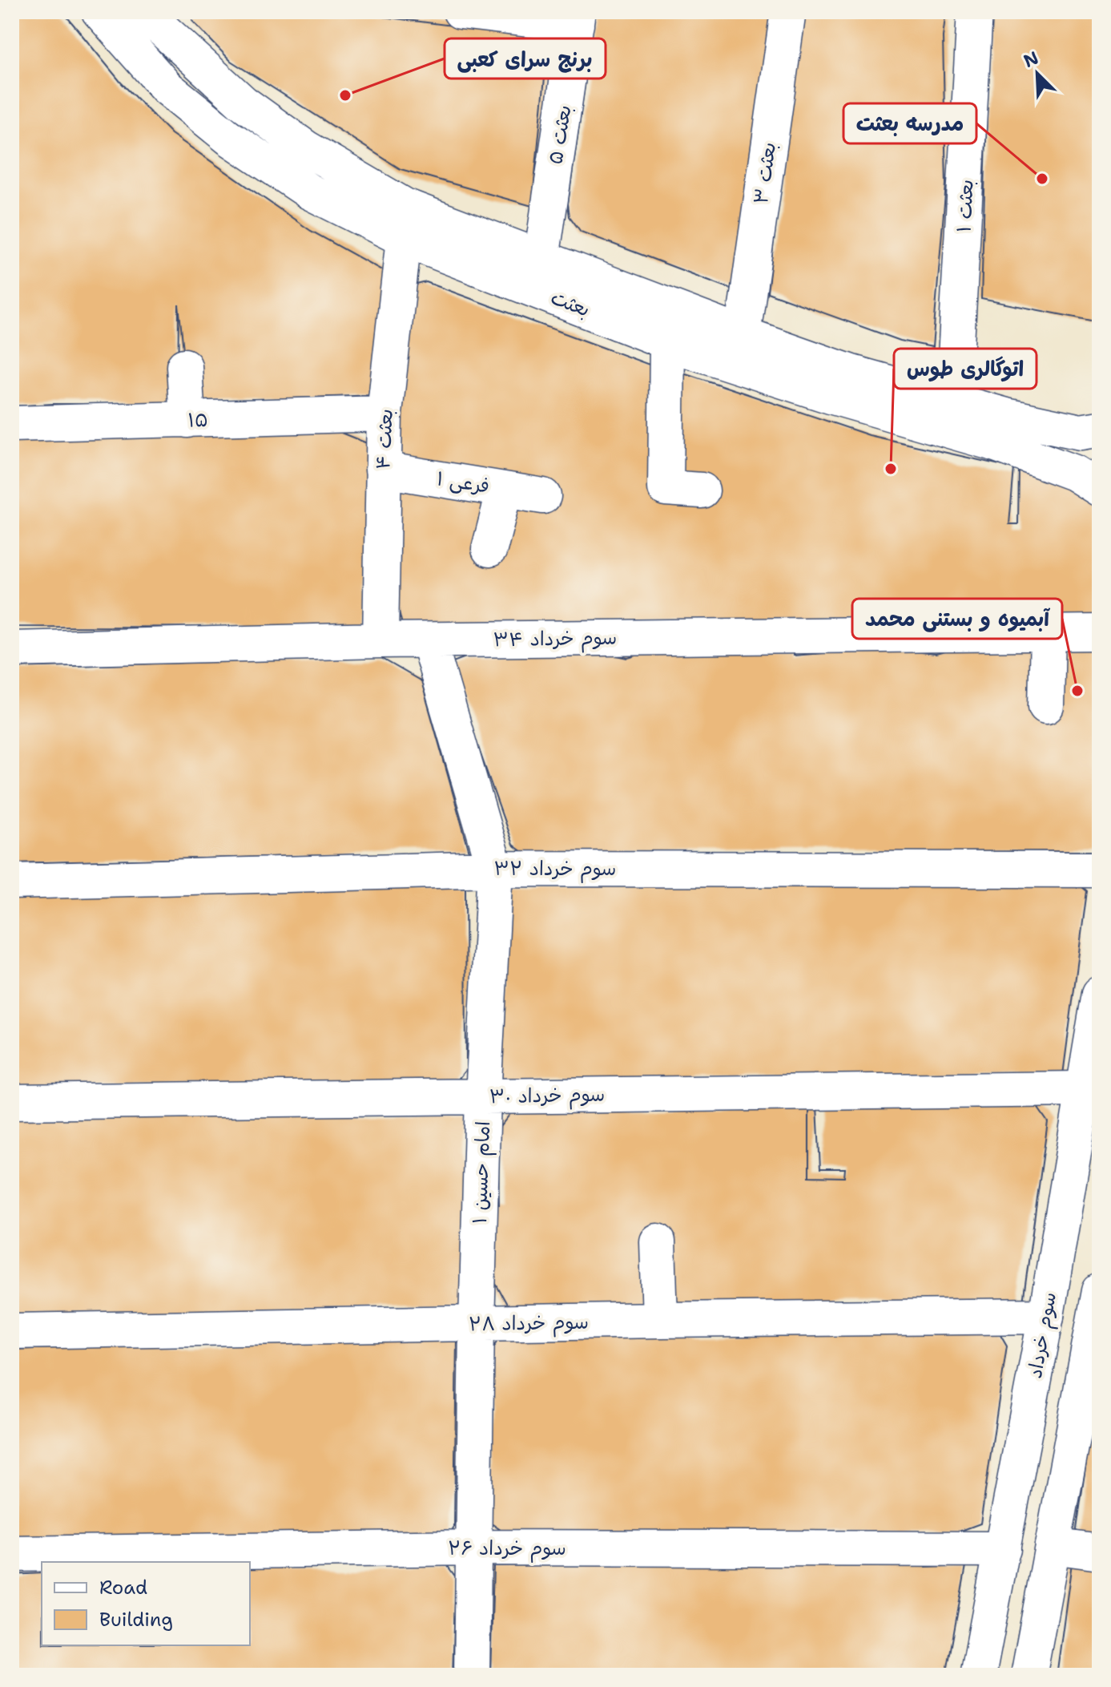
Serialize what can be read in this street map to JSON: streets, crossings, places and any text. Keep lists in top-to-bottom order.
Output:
{
  "streets": {
    "street": [
      "بعثت ۵",
      "بعثت ۳",
      "بعثت ۱",
      "بعثت",
      "۱۵",
      "بعثت ۴",
      "فرعی ۱",
      "سوم خرداد ۳۴",
      "سوم خرداد ۳۲",
      "سوم خرداد ۳۰",
      "امام حسین ۱",
      "سوم خرداد ۲۸",
      "سوم خرداد",
      "سوم خرداد ۲۶"
    ]
  },
  "crossings": [
    ["بعثت ۵", "بعثت"],
    ["بعثت ۳", "بعثت"],
    ["بعثت ۱", "بعثت"],
    ["بعثت", "بعثت ۴"],
    ["۱۵", "بعثت ۴"],
    ["بعثت ۴", "فرعی ۱"],
    ["بعثت ۴", "سوم خرداد ۳۴"],
    ["سوم خرداد ۳۴", "امام حسین ۱"],
    ["سوم خرداد ۳۲", "امام حسین ۱"],
    ["سوم خرداد ۳۰", "امام حسین ۱"],
    ["سوم خرداد ۳۰", "سوم خرداد"],
    ["امام حسین ۱", "سوم خرداد ۲۸"],
    ["امام حسین ۱", "سوم خرداد ۲۶"],
    ["سوم خرداد ۲۸", "سوم خرداد"],
    ["سوم خرداد", "سوم خرداد ۲۶"]
  ],
  "places": [
    "برنج سرای کعبی",
    "مدرسه بعثت",
    "اتوگالری طوس",
    "آبمیوه و بستنی محمد"
  ],
  "legend": ["Road", "Building"],
  "north": "top left"
}
